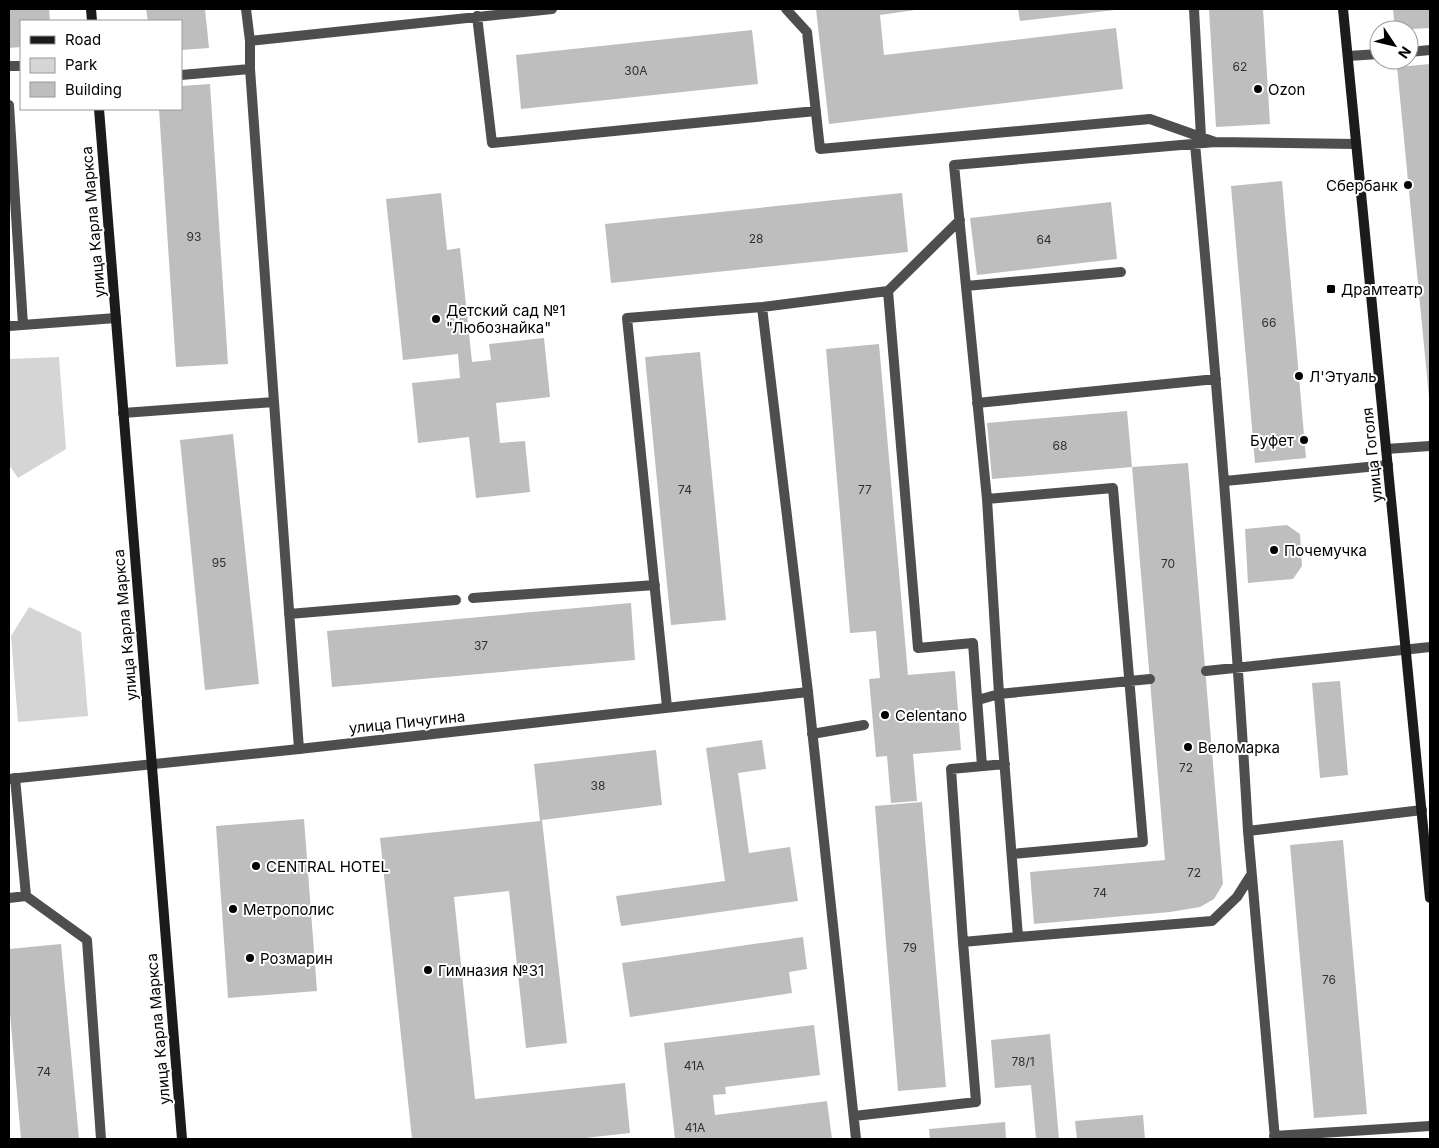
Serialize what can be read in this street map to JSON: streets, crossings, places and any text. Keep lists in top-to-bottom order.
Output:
{
  "streets": {
    "main road": ["улица Карла Маркса", "улица Гоголя"],
    "street": ["улица Пичугина"]
  },
  "crossings": [
    ["улица Карла Маркса", "улица Пичугина"]
  ],
  "places": {
    "other": [
      "Ozon",
      "Сбербанк",
      "Детский cад №1 \"Любознайка\"",
      "Л'Этуаль",
      "Буфет",
      "Почемучка",
      "Celentano",
      "Веломарка",
      "СENTRAL HOTEL",
      "Метрополис",
      "Розмарин",
      "Гимназия №31"
    ],
    "transit": ["Драмтеатр"]
  },
  "house_numbers": [
    "62",
    "30А",
    "93",
    "28",
    "64",
    "66",
    "68",
    "74",
    "77",
    "95",
    "70",
    "37",
    "72",
    "38",
    "72",
    "74",
    "79",
    "76",
    "78/1",
    "41А",
    "74",
    "41А"
  ],
  "legend": ["Road", "Park", "Building"],
  "north": "bottom right"
}
